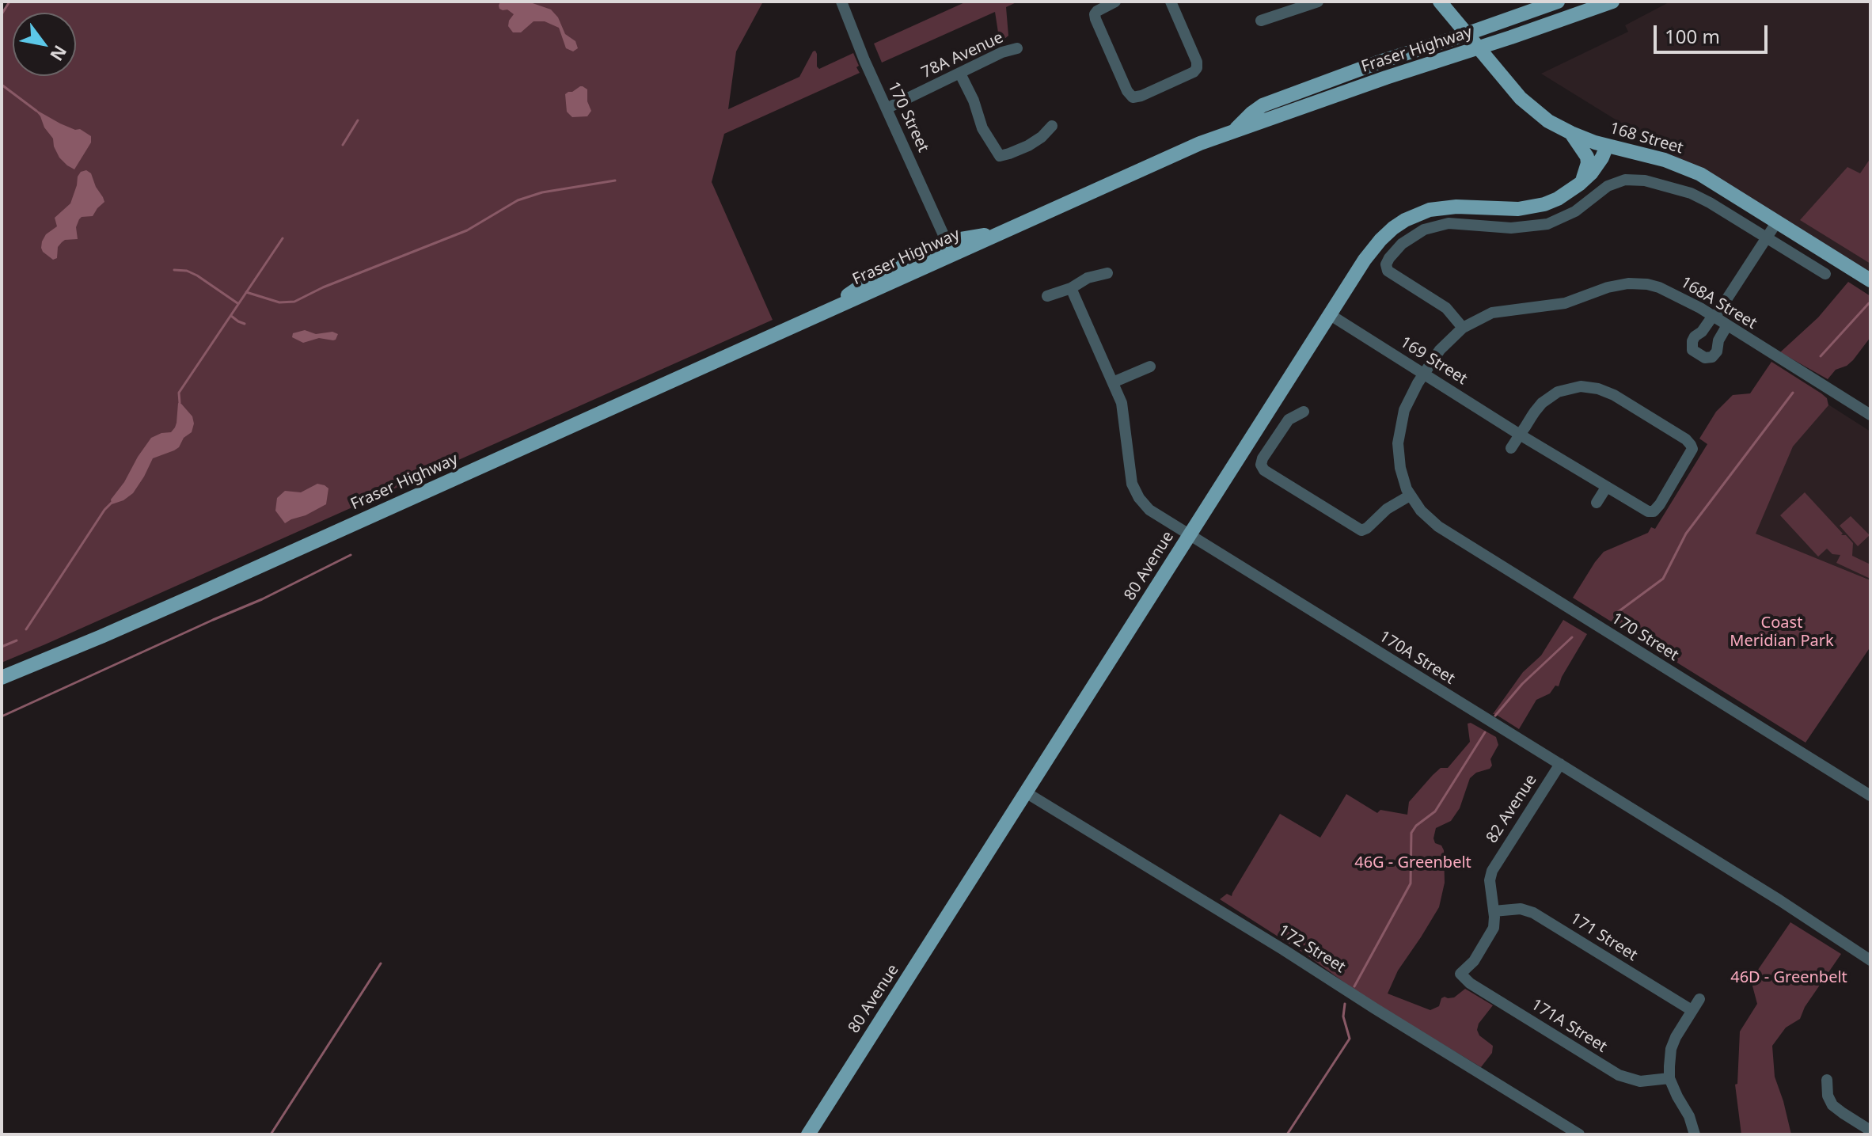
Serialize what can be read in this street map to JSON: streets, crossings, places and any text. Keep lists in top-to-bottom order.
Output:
{
  "streets": {
    "main road": ["Fraser Highway", "168 Street", "80 Avenue"],
    "street": [
      "78A Avenue",
      "170 Street",
      "168A Street",
      "169 Street",
      "170A Street",
      "82 Avenue",
      "171 Street",
      "172 Street",
      "171A Street"
    ]
  },
  "crossings": [
    ["Fraser Highway", "170 Street"],
    ["Fraser Highway", "168 Street"],
    ["78A Avenue", "170 Street"],
    ["170 Street", "168A Street"],
    ["170 Street", "169 Street"],
    ["168 Street", "80 Avenue"],
    ["168A Street", "169 Street"],
    ["169 Street", "80 Avenue"],
    ["80 Avenue", "170A Street"],
    ["80 Avenue", "172 Street"],
    ["170A Street", "82 Avenue"],
    ["82 Avenue", "171 Street"],
    ["82 Avenue", "171A Street"]
  ],
  "parks": ["Coast Meridian Park", "46G - Greenbelt", "46D - Greenbelt"],
  "scale_bar": "100 m",
  "north": "bottom right"
}
